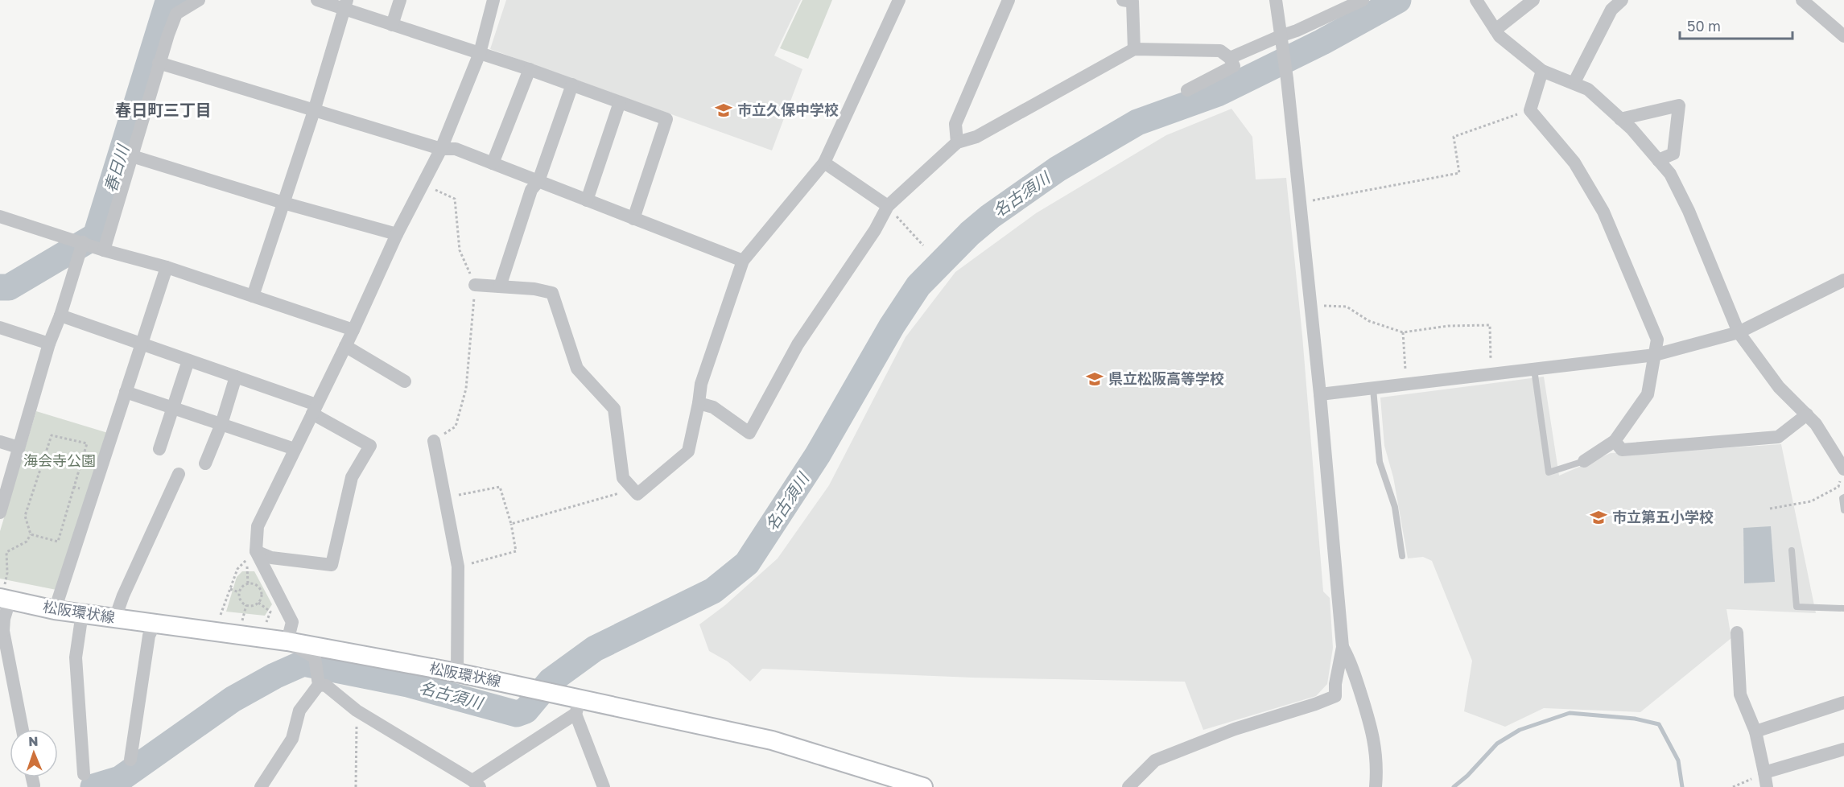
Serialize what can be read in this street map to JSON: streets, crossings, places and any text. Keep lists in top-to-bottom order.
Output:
{
  "streets": {
    "main road": ["松阪環状線"]
  },
  "districts": ["春日町三丁目"],
  "water": ["春日川", "名古須川"],
  "parks": ["海会寺公園"],
  "places": {
    "school or university": ["市立久保中学校", "県立松阪高等学校", "市立第五小学校"]
  },
  "scale_bar": "50 m",
  "north": "top"
}
